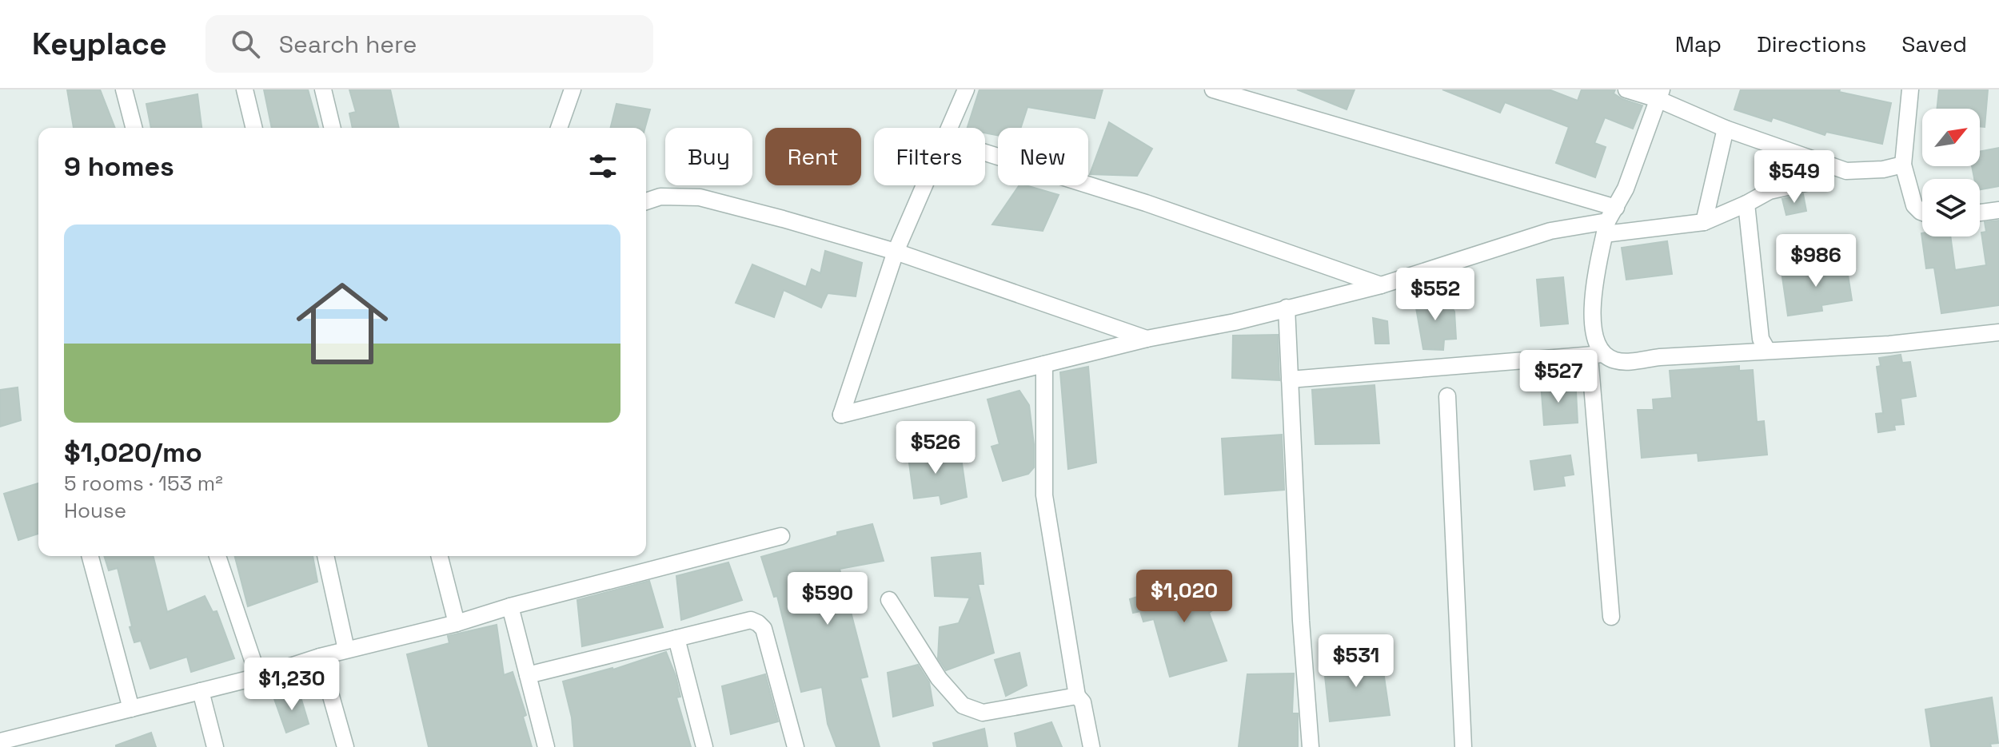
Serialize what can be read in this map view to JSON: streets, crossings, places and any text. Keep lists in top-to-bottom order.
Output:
{
  "north": "top right",
  "page": {
    "header": "Keyplace",
    "search": "Search here",
    "nav": ["Map", "Directions", "Saved"],
    "chip": [
      "Buy",
      "Rent",
      "Filters",
      "New"
    ],
    "heading": "9 homes",
    "price": [
      "$549",
      "$986",
      "$552",
      "$527",
      "$526",
      "$1,020",
      "$590",
      "$531",
      "$1,230"
    ],
    "list": [
      {
        "name": "$1,020/mo",
        "note": "5 rooms · 153 m² · House"
      }
    ]
  }
}
